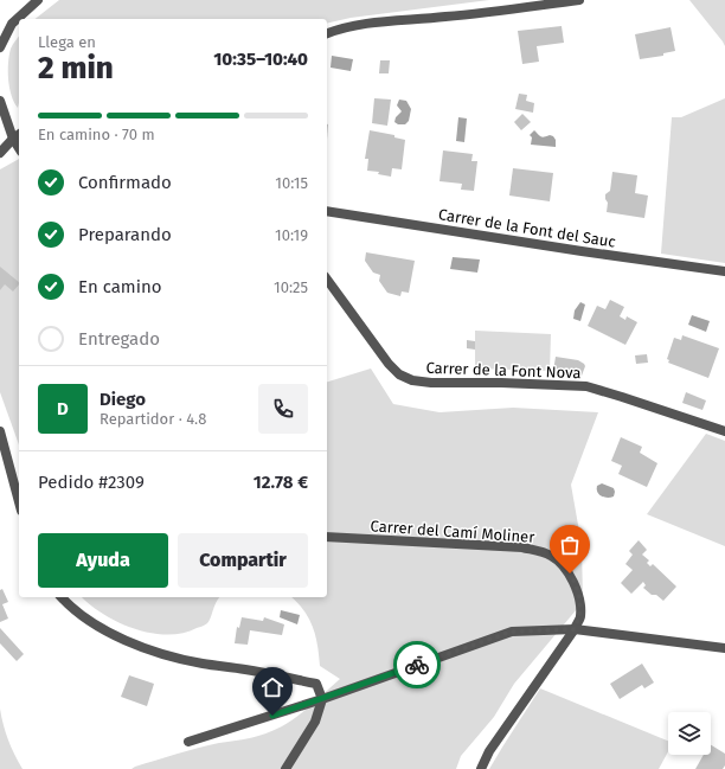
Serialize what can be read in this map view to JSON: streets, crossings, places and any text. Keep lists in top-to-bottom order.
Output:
{
  "streets": {
    "street": ["Carrer de la Font del Sauc", "Carrer de la Font Nova", "Carrer del Camí Moliner"]
  },
  "page": {
    "heading": ["2 min", "Llega en", "10:35–10:40"],
    "panel": [
      "Diego",
      "Repartidor · 4.8",
      "Pedido #2309",
      "12.78 €"
    ],
    "bar": "En camino · 70 m",
    "list": [
      ["Confirmado", "10:15"],
      ["Preparando", "10:19"],
      ["En camino", "10:25"],
      "Entregado"
    ],
    "round": "D",
    "buttons": ["Ayuda", "Compartir"]
  }
}
